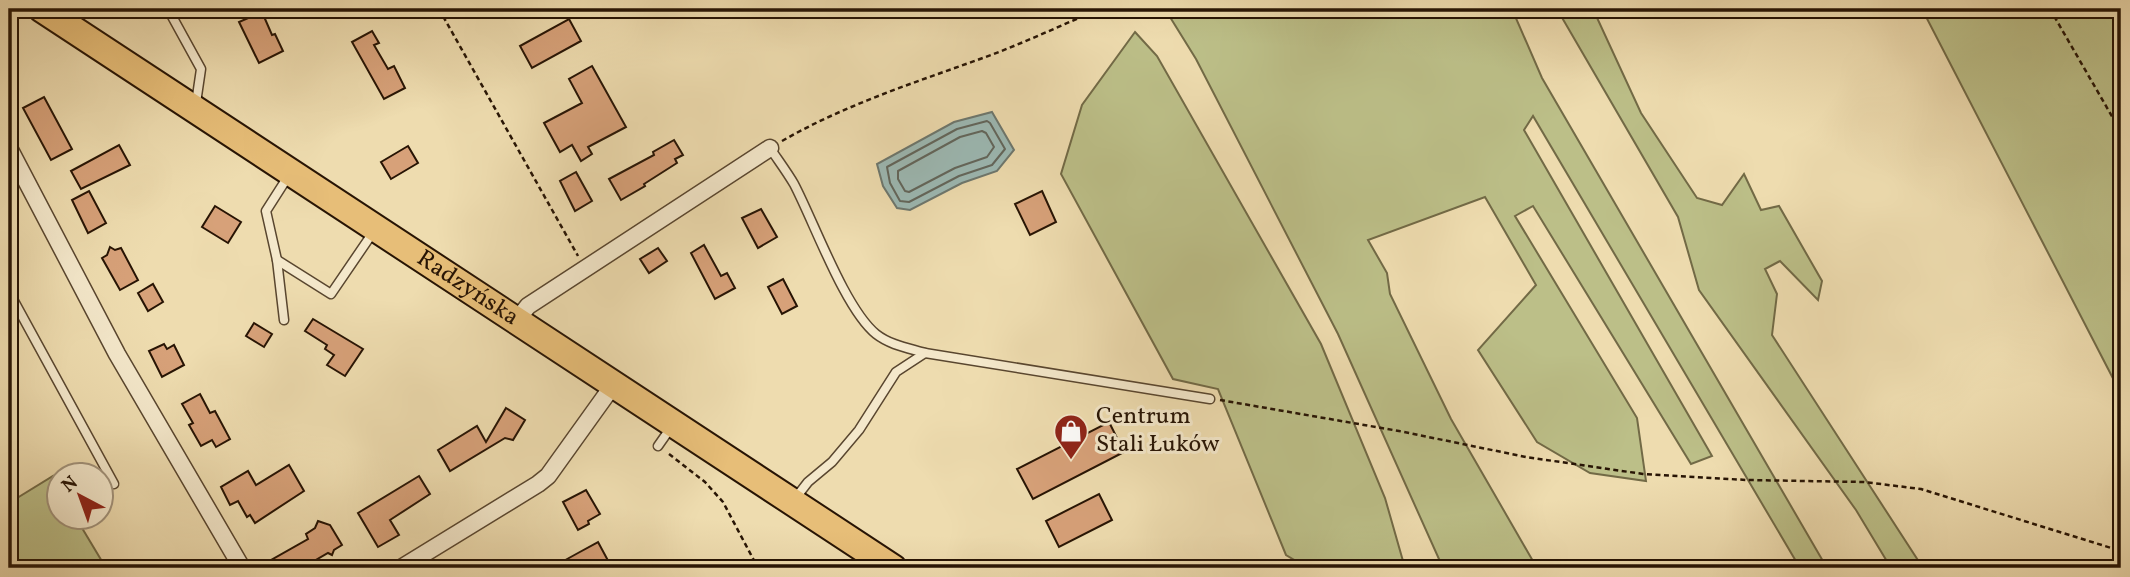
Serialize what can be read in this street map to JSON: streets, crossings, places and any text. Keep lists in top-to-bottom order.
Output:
{
  "streets": {
    "main road": ["Radzyńska"]
  },
  "places": {
    "shop": ["Centrum Stali Łuków"]
  },
  "north": "top left"
}
